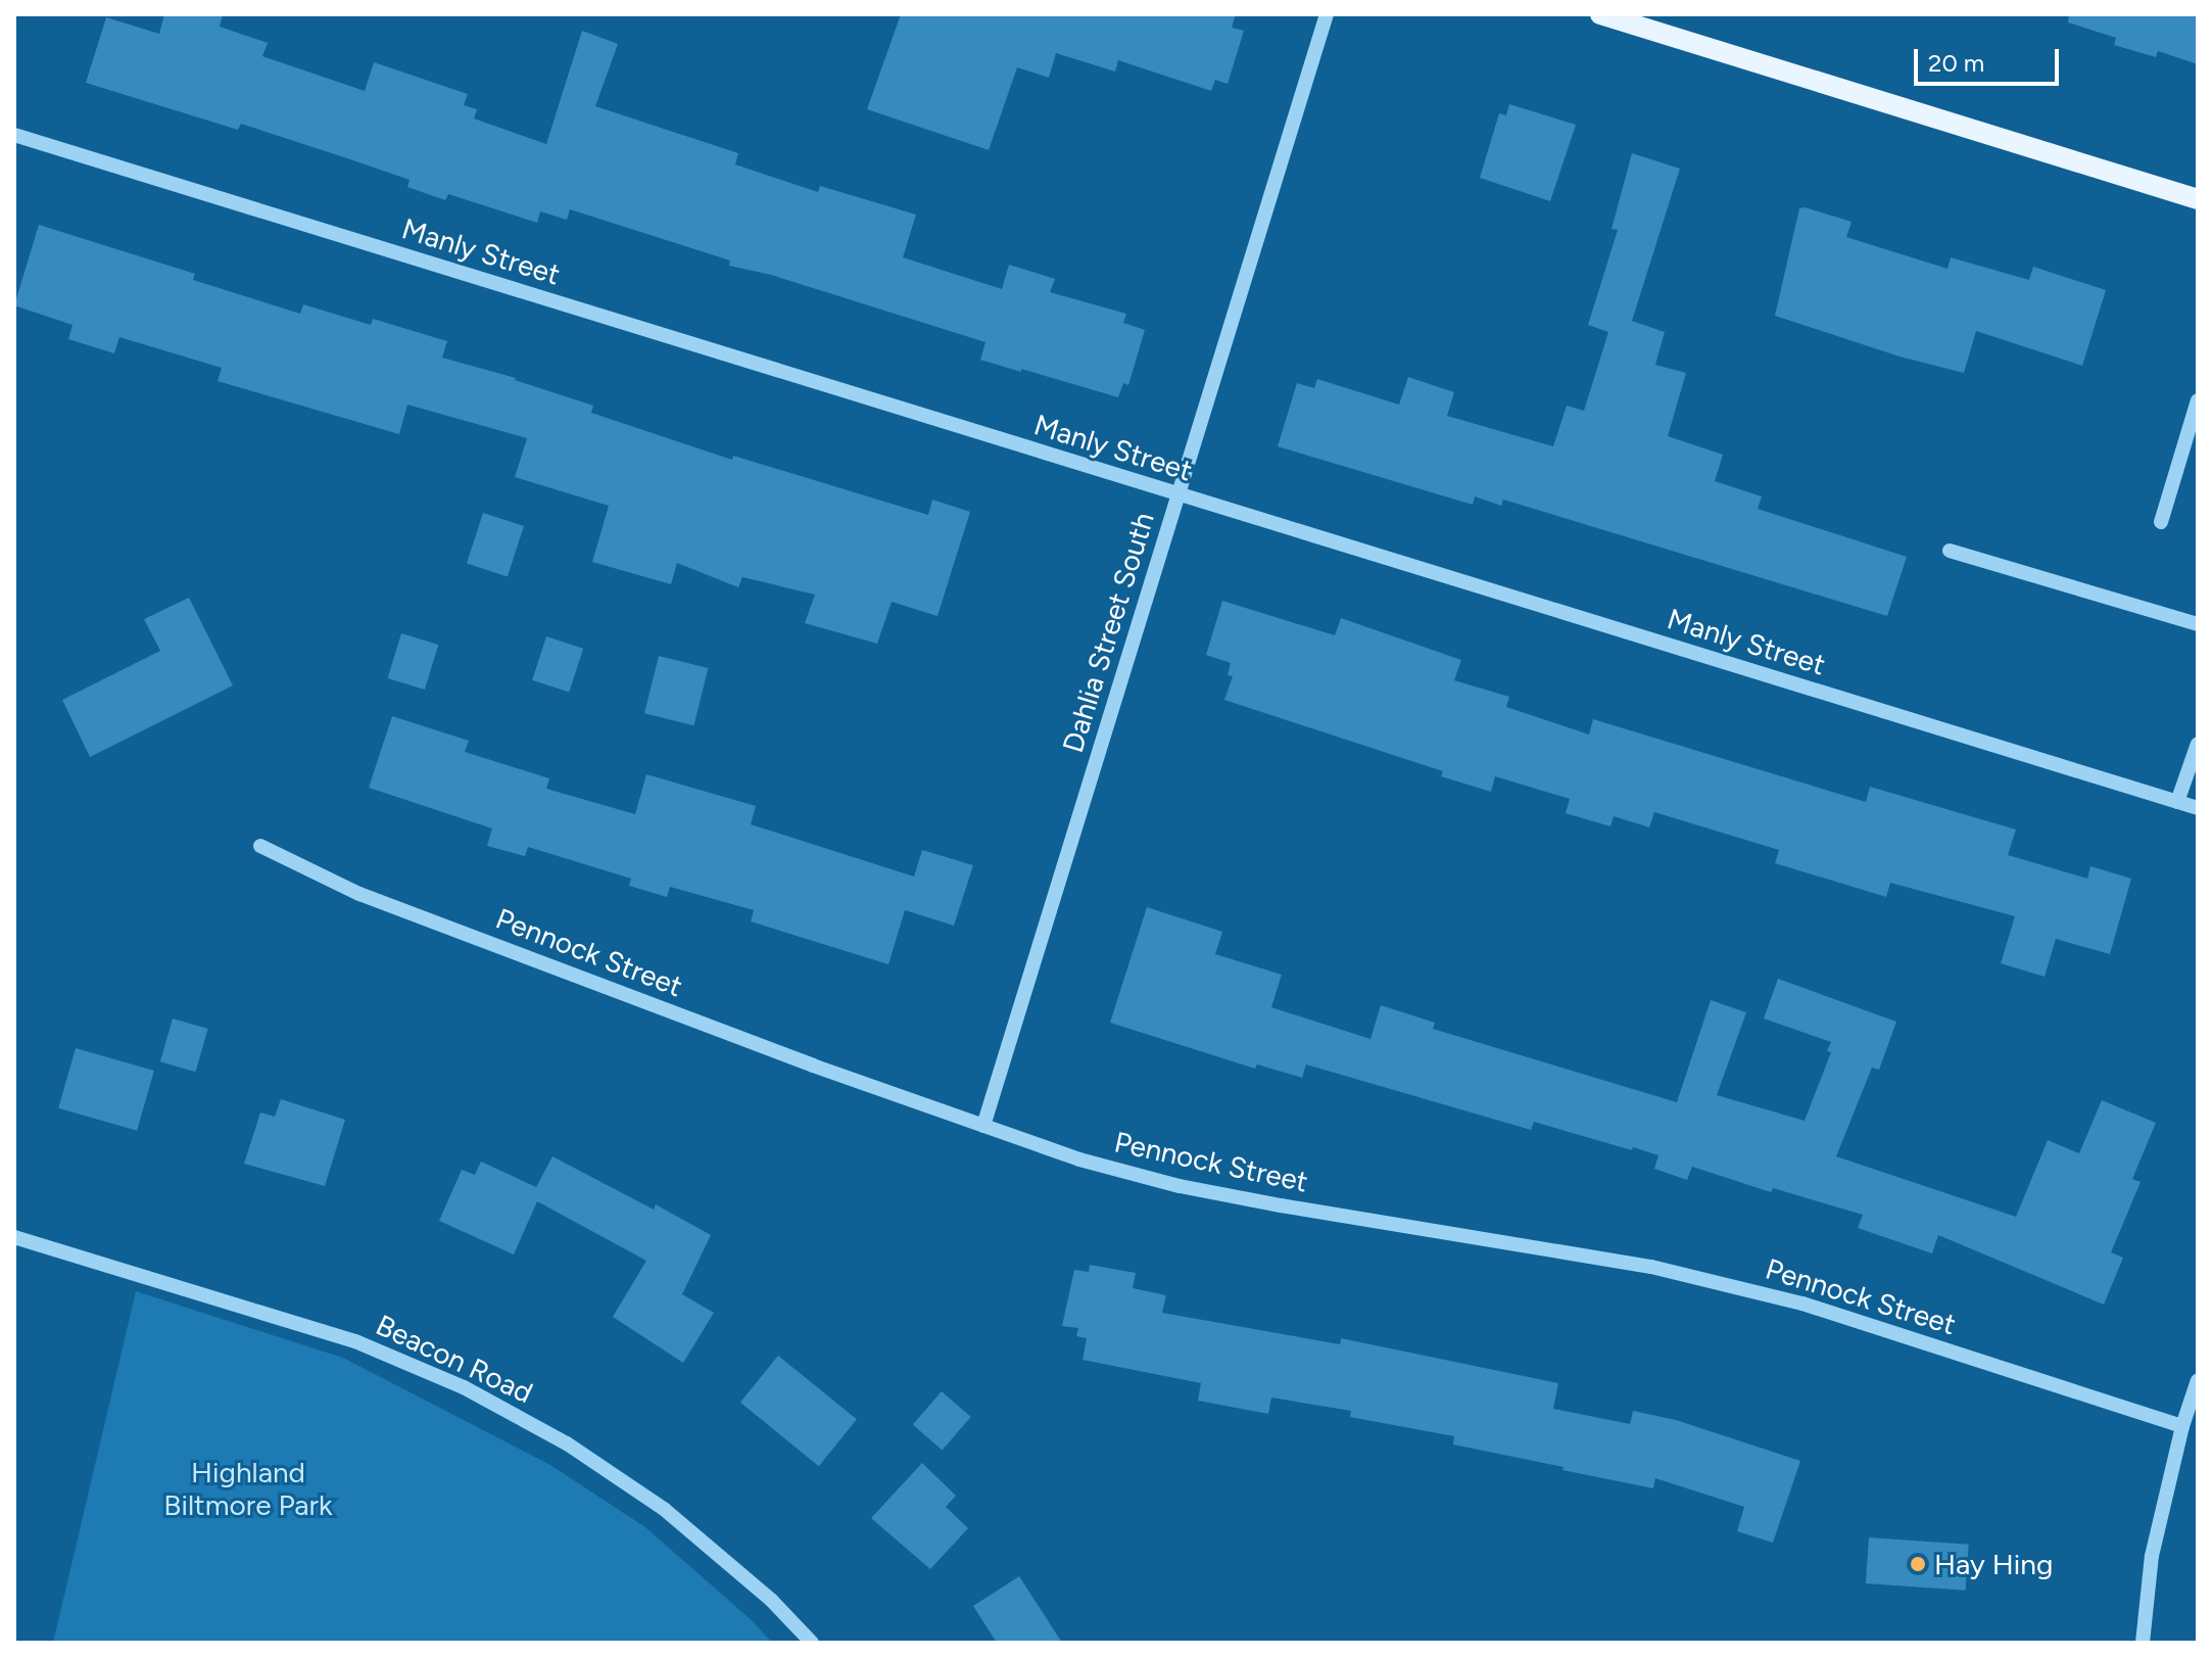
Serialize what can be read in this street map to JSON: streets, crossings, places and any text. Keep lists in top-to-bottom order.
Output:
{
  "streets": {
    "street": [
      "Manly Street",
      "Dahlia Street South",
      "Pennock Street",
      "Beacon Road"
    ]
  },
  "crossings": [
    ["Manly Street", "Dahlia Street South"],
    ["Dahlia Street South", "Pennock Street"]
  ],
  "parks": ["Highland Biltmore Park"],
  "places": ["Hay Hing"],
  "scale_bar": "20 m"
}
